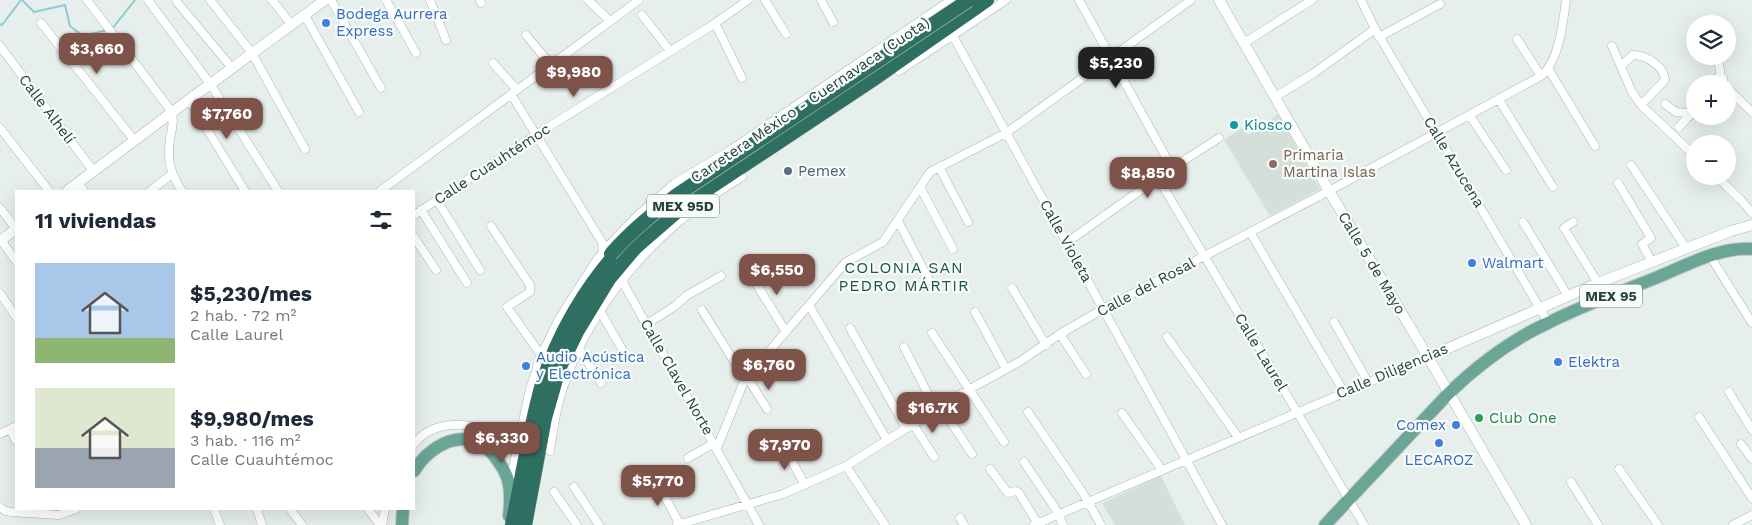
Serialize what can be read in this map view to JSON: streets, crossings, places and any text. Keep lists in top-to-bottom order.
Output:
{
  "streets": {
    "highway": ["Carretera México - Cuernavaca (Cuota)", "MEX 95D"],
    "main road": ["MEX 95"],
    "street": [
      "Calle Alhelí",
      "Calle Azucena",
      "Calle Cuauhtémoc",
      "Calle Violeta",
      "Calle 5 de Mayo",
      "Calle del Rosal",
      "Calle Laurel",
      "Calle Diligencias",
      "Calle Clavel Norte"
    ]
  },
  "crossings": [
    ["Calle Azucena", "Calle del Rosal"],
    ["Calle Azucena", "MEX 95"],
    ["Calle Azucena", "Calle Diligencias"],
    ["Calle Violeta", "Calle del Rosal"],
    ["Calle Violeta", "Calle Diligencias"],
    ["Calle 5 de Mayo", "Calle del Rosal"],
    ["Calle 5 de Mayo", "MEX 95"],
    ["Calle 5 de Mayo", "Calle Diligencias"],
    ["Calle del Rosal", "Calle Laurel"],
    ["Calle del Rosal", "Calle Clavel Norte"],
    ["MEX 95", "Calle Laurel"],
    ["Calle Laurel", "Calle Diligencias"]
  ],
  "districts": ["COLONIA SAN PEDRO MÁRTIR"],
  "places": [
    "Bodega Aurrera Express",
    "Kiosco",
    "Primaria Martina Islas",
    "Pemex",
    "Walmart",
    "Elektra",
    "Audio Acústica y Electrónica",
    "Club One",
    "Comex",
    "LECAROZ"
  ],
  "page": {
    "map_buttons": ["+", "−"],
    "price": [
      "$3,660",
      "$5,230",
      "$9,980",
      "$7,760",
      "$8,850",
      "$6,550",
      "$6,760",
      "$16.7K",
      "$6,330",
      "$7,970",
      "$5,770"
    ],
    "heading": "11 viviendas",
    "list": [
      {
        "name": "$5,230/mes",
        "note": "2 hab. · 72 m² · Calle Laurel"
      },
      {
        "name": "$9,980/mes",
        "note": "3 hab. · 116 m² · Calle Cuauhtémoc"
      }
    ]
  }
}
